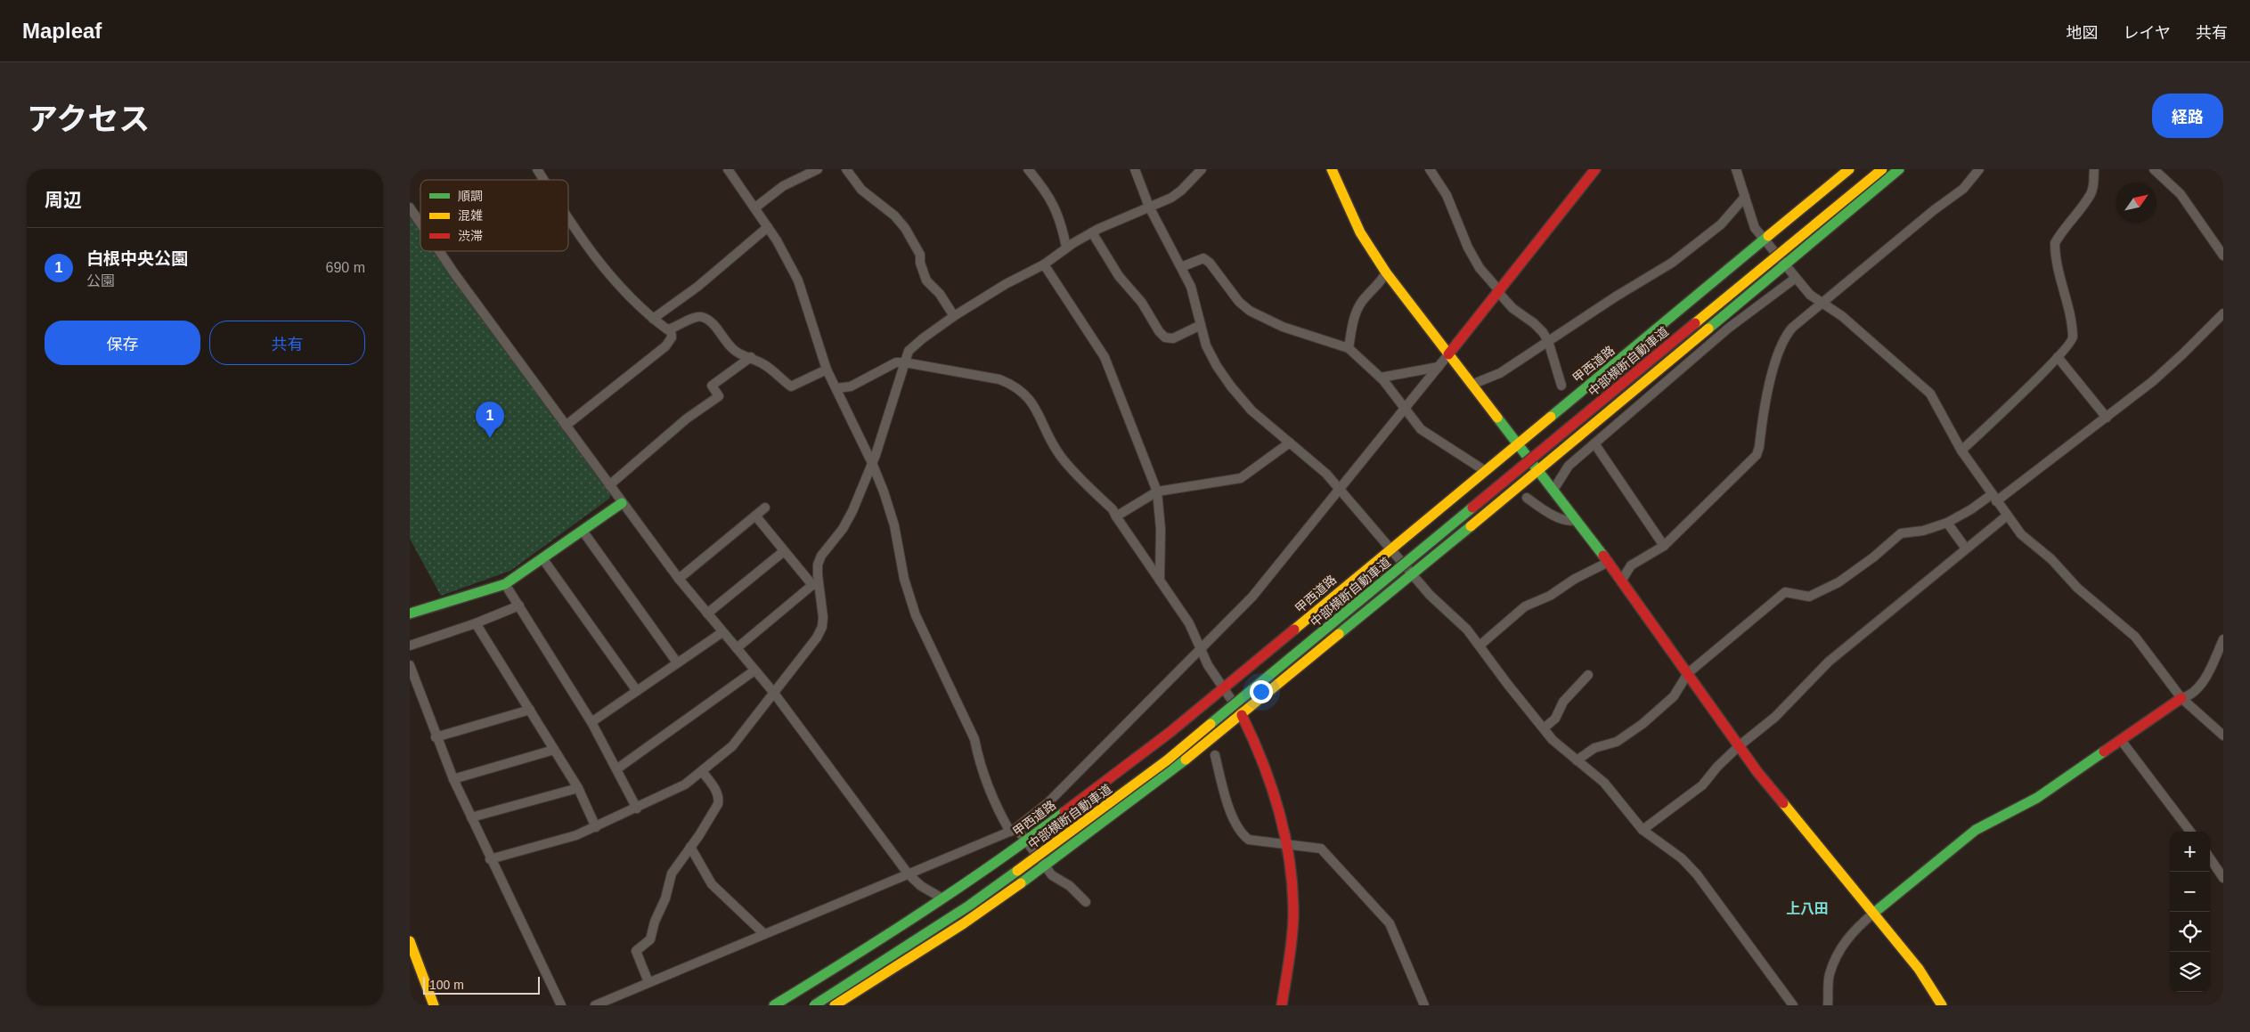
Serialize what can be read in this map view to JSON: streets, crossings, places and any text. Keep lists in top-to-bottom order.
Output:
{
  "streets": {
    "main road": ["中部横断自動車道", "甲西道路"]
  },
  "districts": ["上八田"],
  "legend": ["順調", "混雑", "渋滞"],
  "scale_bar": "100 m",
  "north": "top right",
  "page": {
    "header": "Mapleaf",
    "nav": ["地図", "レイヤ", "共有"],
    "title": "アクセス",
    "buttons": [
      "経路",
      ["保存", "共有"]
    ],
    "heading": "周辺",
    "list": [
      {
        "mark": "1",
        "name": "白根中央公園",
        "note": "公園",
        "value": "690 m"
      }
    ],
    "pins": "1",
    "map_buttons": ["+", "−"],
    "scale": "100 m"
  }
}
